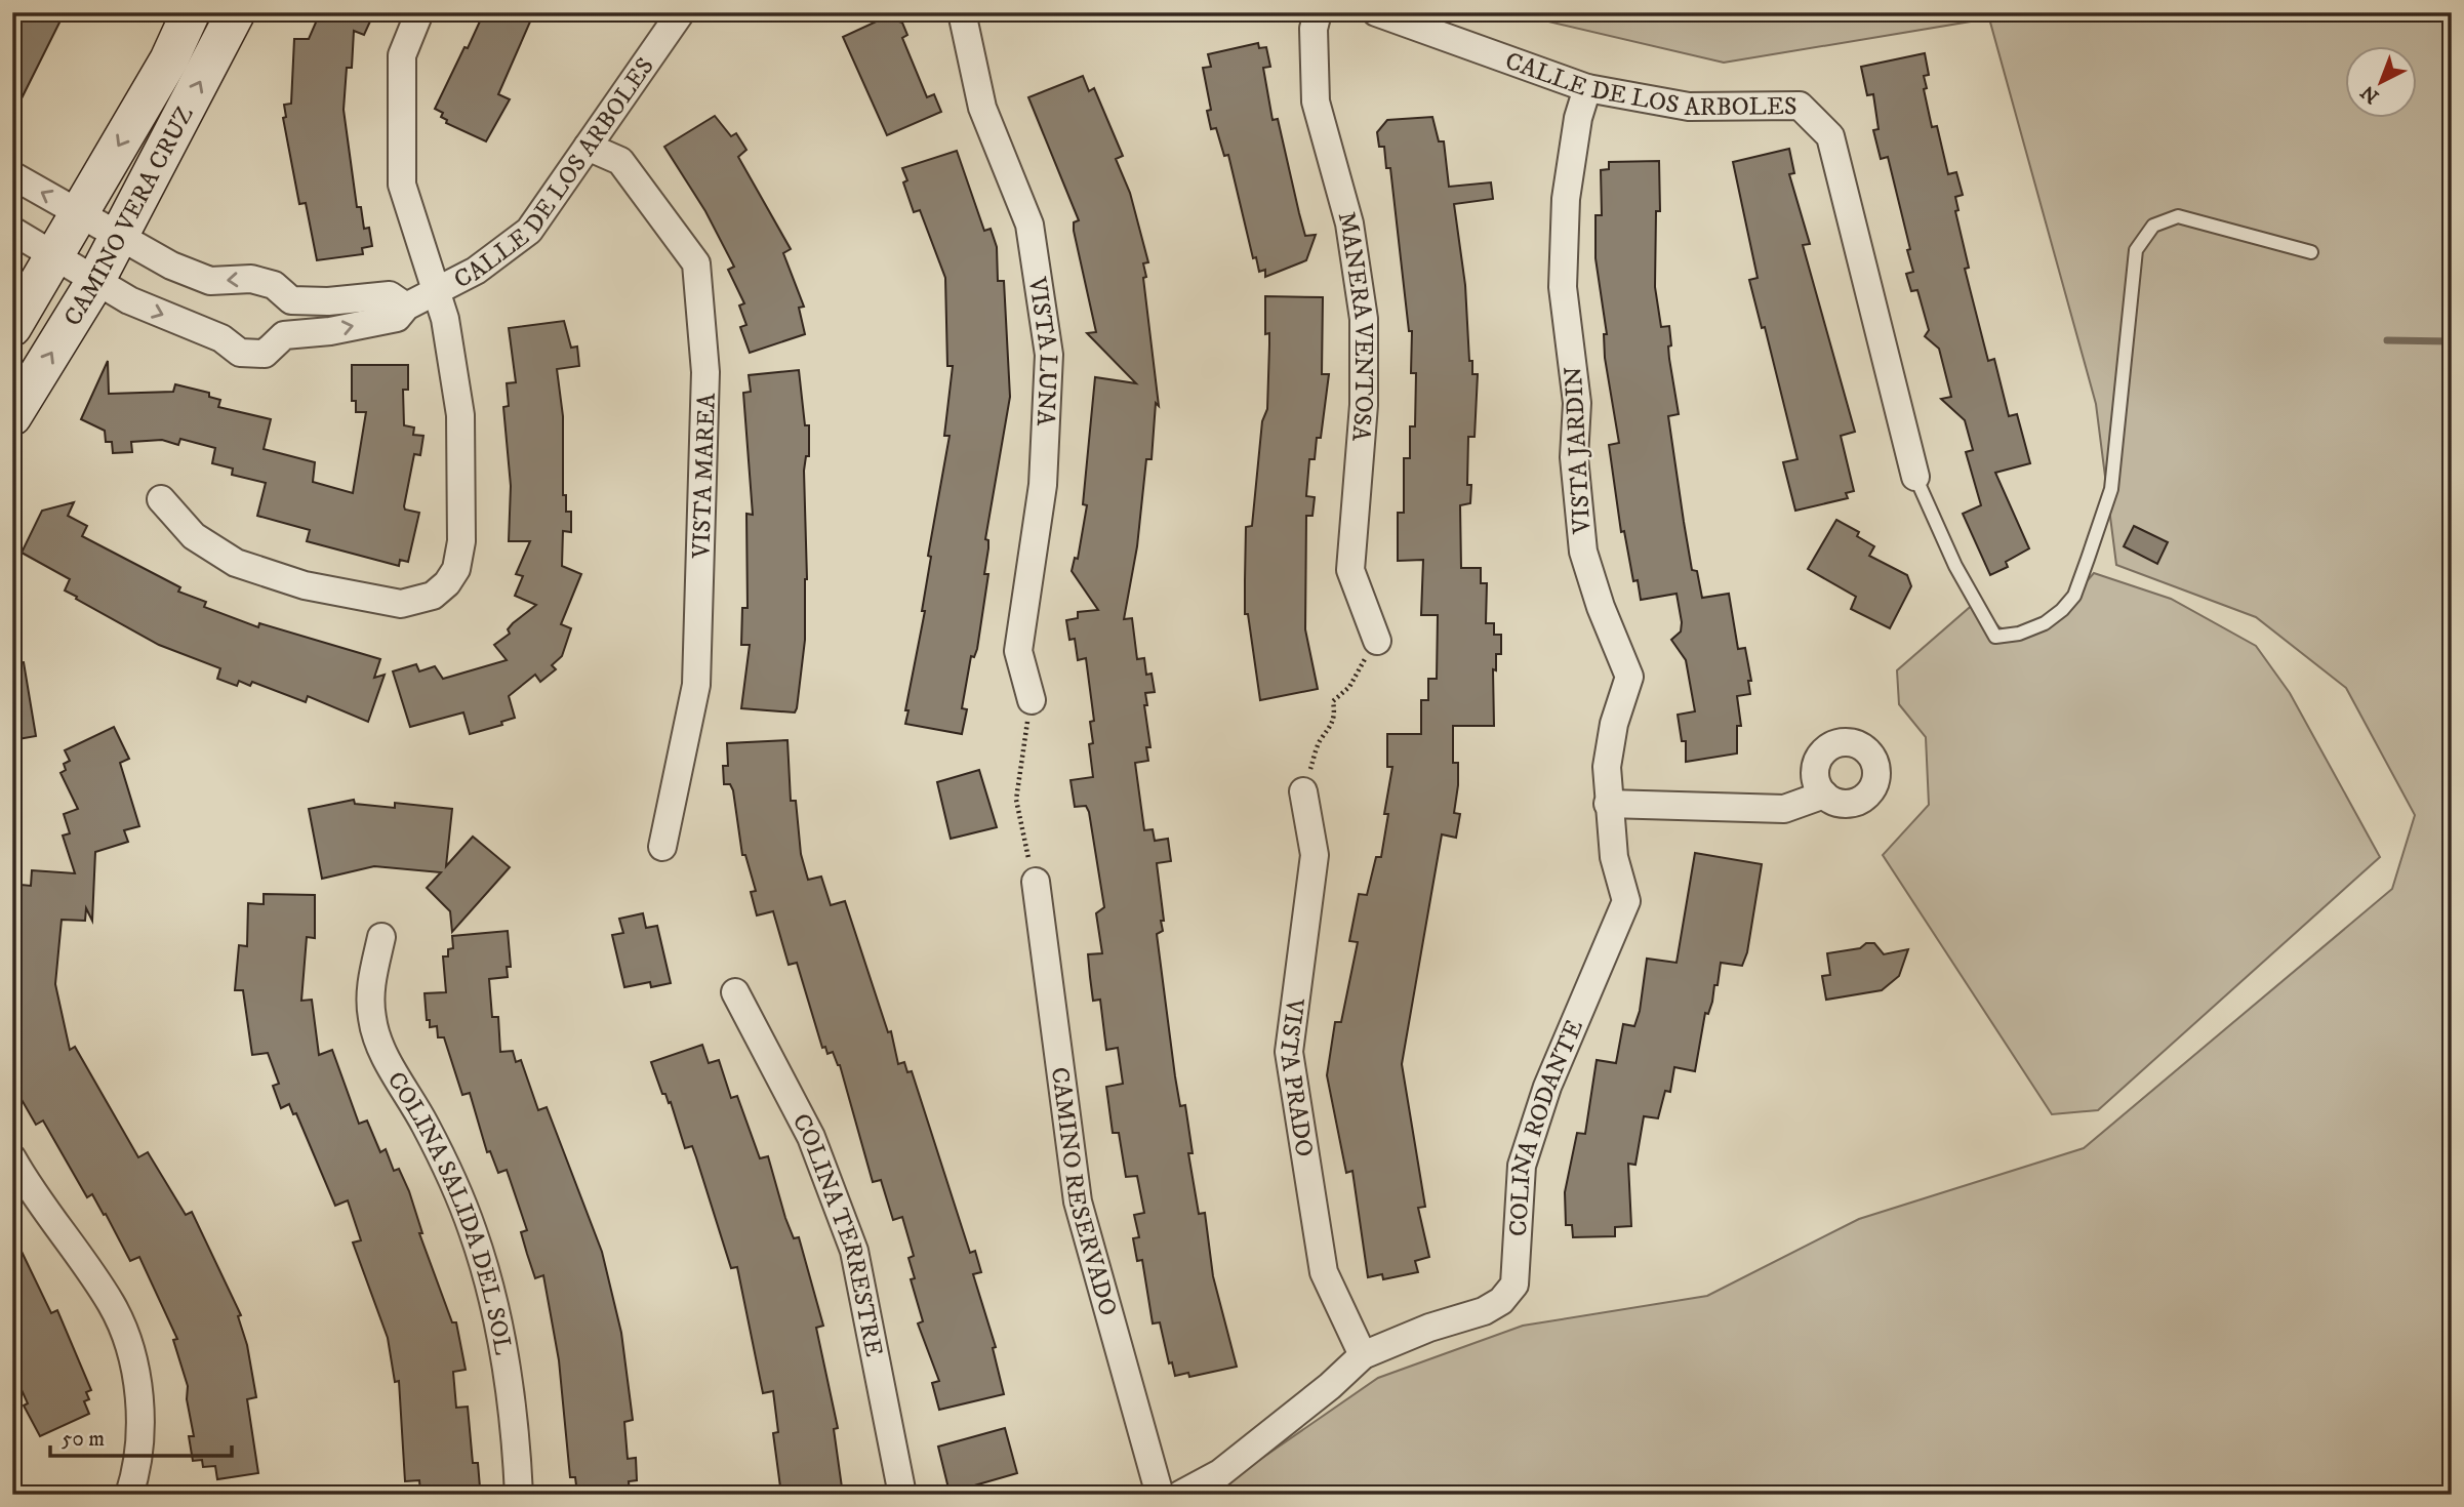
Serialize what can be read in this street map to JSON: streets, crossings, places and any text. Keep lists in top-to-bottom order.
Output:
{
  "streets": {
    "main road": ["CAMINO VERA CRUZ"],
    "street": [
      "CALLE DE LOS ARBOLES",
      "MANERA VENTOSA",
      "VISTA LUNA",
      "VISTA JARDIN",
      "VISTA MAREA",
      "VISTA PRADO",
      "COLINA RODANTE",
      "CAMINO RESERVADO",
      "COLINA SALIDA DEL SOL",
      "COLINA TERRESTRE"
    ]
  },
  "crossings": [
    ["CALLE DE LOS ARBOLES", "VISTA JARDIN"],
    ["CALLE DE LOS ARBOLES", "VISTA MAREA"],
    ["VISTA JARDIN", "COLINA RODANTE"],
    ["VISTA PRADO", "COLINA RODANTE"]
  ],
  "scale_bar": "50 m",
  "north": "bottom left"
}
